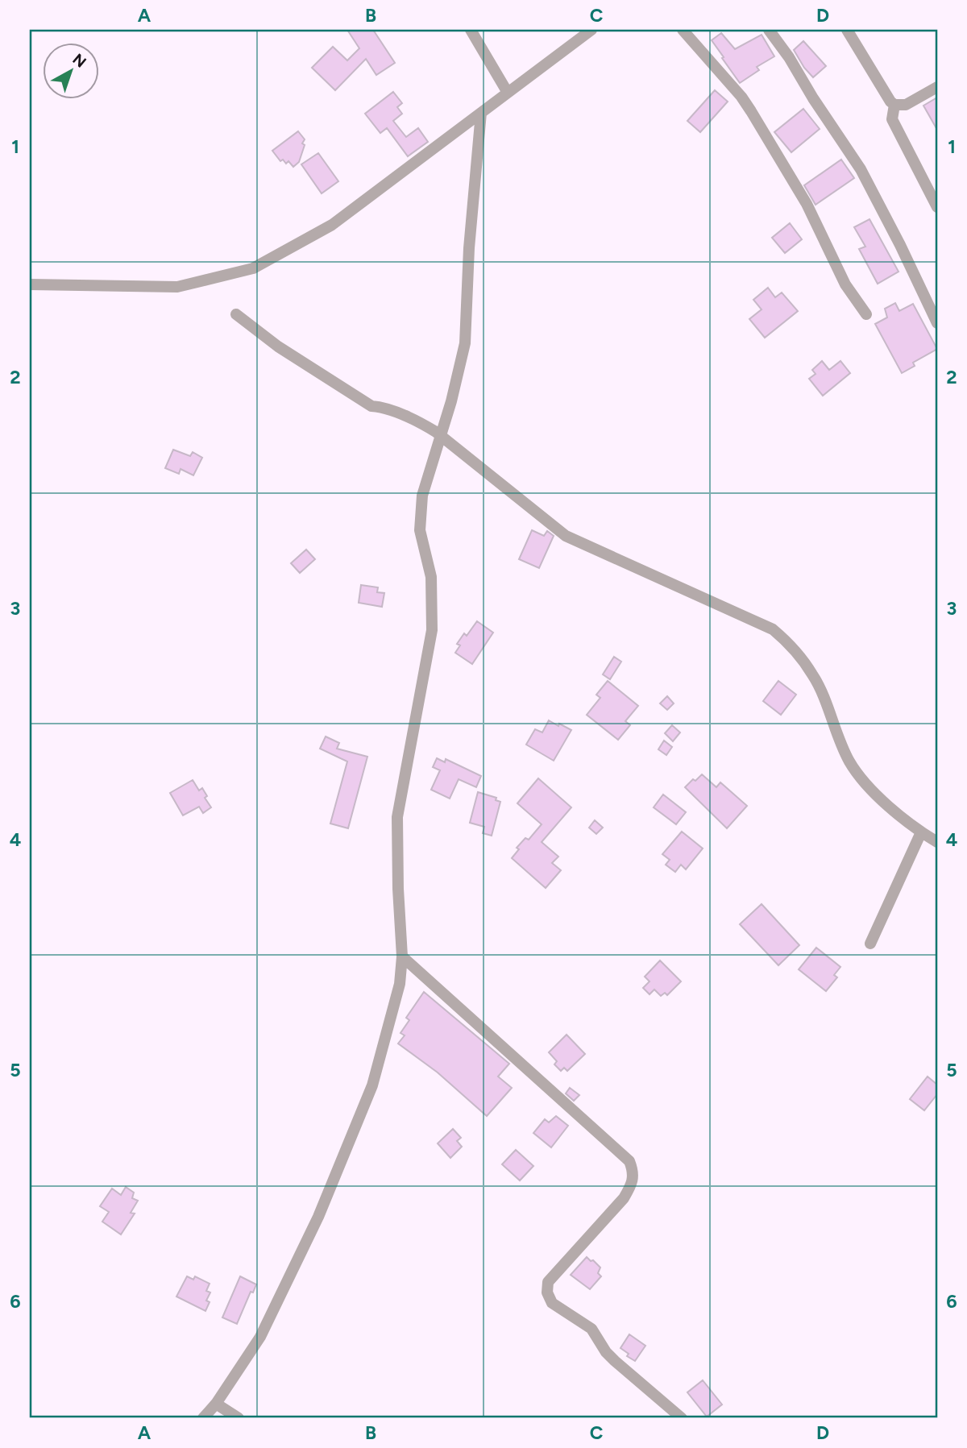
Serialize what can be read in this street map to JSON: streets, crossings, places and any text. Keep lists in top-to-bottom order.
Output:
{
  "north": "top right",
  "grid": {
    "columns": [
      "A",
      "B",
      "C",
      "D"
    ],
    "rows": [
      "1",
      "2",
      "3",
      "4",
      "5",
      "6"
    ]
  }
}
